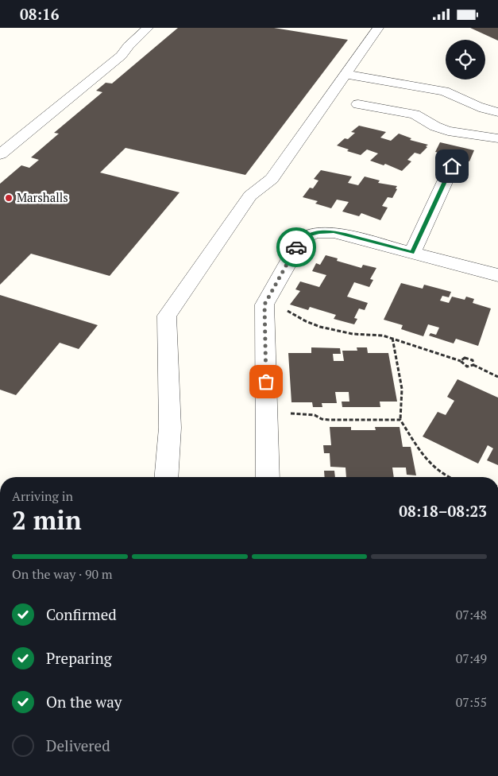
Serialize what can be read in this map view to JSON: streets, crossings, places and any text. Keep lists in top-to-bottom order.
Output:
{
  "places": ["Marshalls"],
  "page": {
    "status": "08:16",
    "heading": ["2 min", "Arriving in", "08:18–08:23"],
    "bar": "On the way · 90 m",
    "list": [
      ["Confirmed", "07:48"],
      ["Preparing", "07:49"],
      ["On the way", "07:55"],
      "Delivered"
    ]
  }
}
